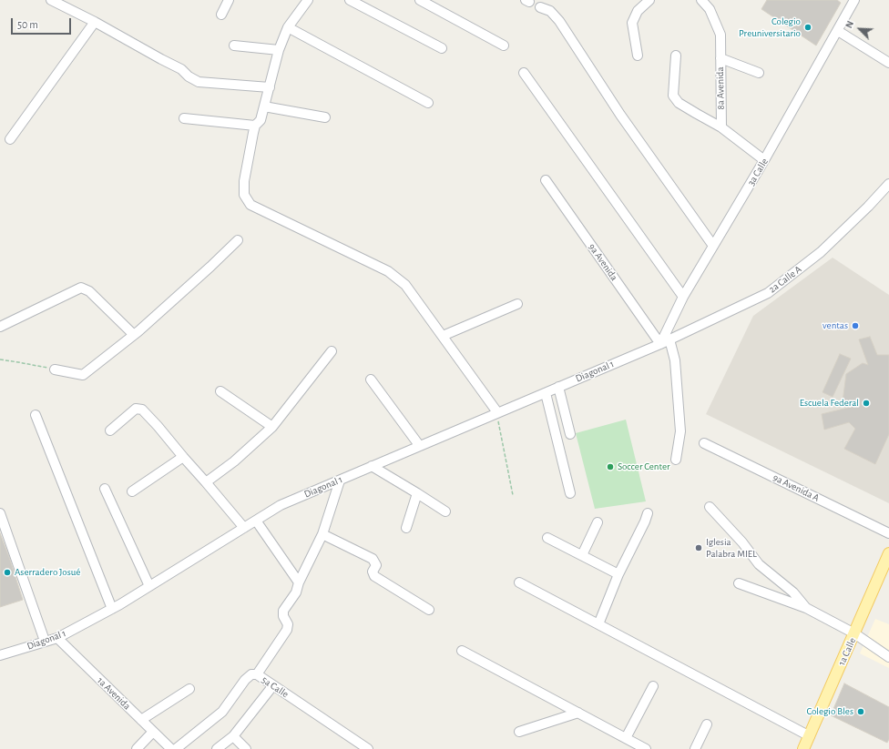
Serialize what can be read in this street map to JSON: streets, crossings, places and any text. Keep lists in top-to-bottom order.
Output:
{
  "streets": {
    "main road": ["1a Calle"],
    "street": [
      "8a Avenida",
      "3a Calle",
      "9a Avenida",
      "2a Calle A",
      "Diagonal 1",
      "9a Avenida A",
      "5a Calle",
      "1a Avenida"
    ]
  },
  "crossings": [
    ["3a Calle", "9a Avenida"],
    ["3a Calle", "2a Calle A"],
    ["3a Calle", "Diagonal 1"],
    ["9a Avenida", "2a Calle A"],
    ["9a Avenida", "Diagonal 1"],
    ["2a Calle A", "Diagonal 1"],
    ["Diagonal 1", "1a Avenida"]
  ],
  "places": [
    "Colegio Preuniversitario",
    "ventas",
    "Escuela Federal",
    "Soccer Center",
    "Iglesia Palabra MIEL",
    "Aserradero Josué",
    "Colegio Bles"
  ],
  "scale_bar": "50 m",
  "north": "top left"
}
